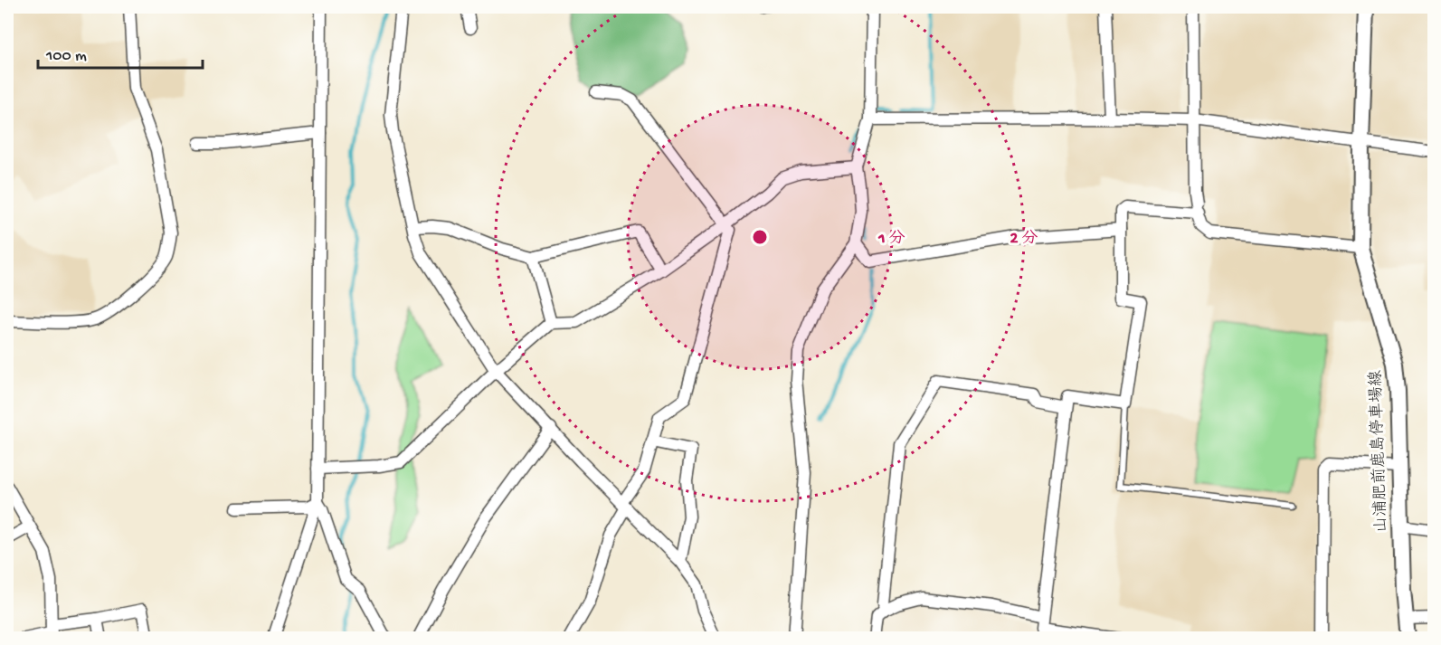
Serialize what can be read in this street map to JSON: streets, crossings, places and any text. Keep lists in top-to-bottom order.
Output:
{
  "streets": {
    "main road": ["山浦肥前鹿島停車場線"]
  },
  "scale_bar": "100 m",
  "rings": ["1 分", "2 分"]
}
